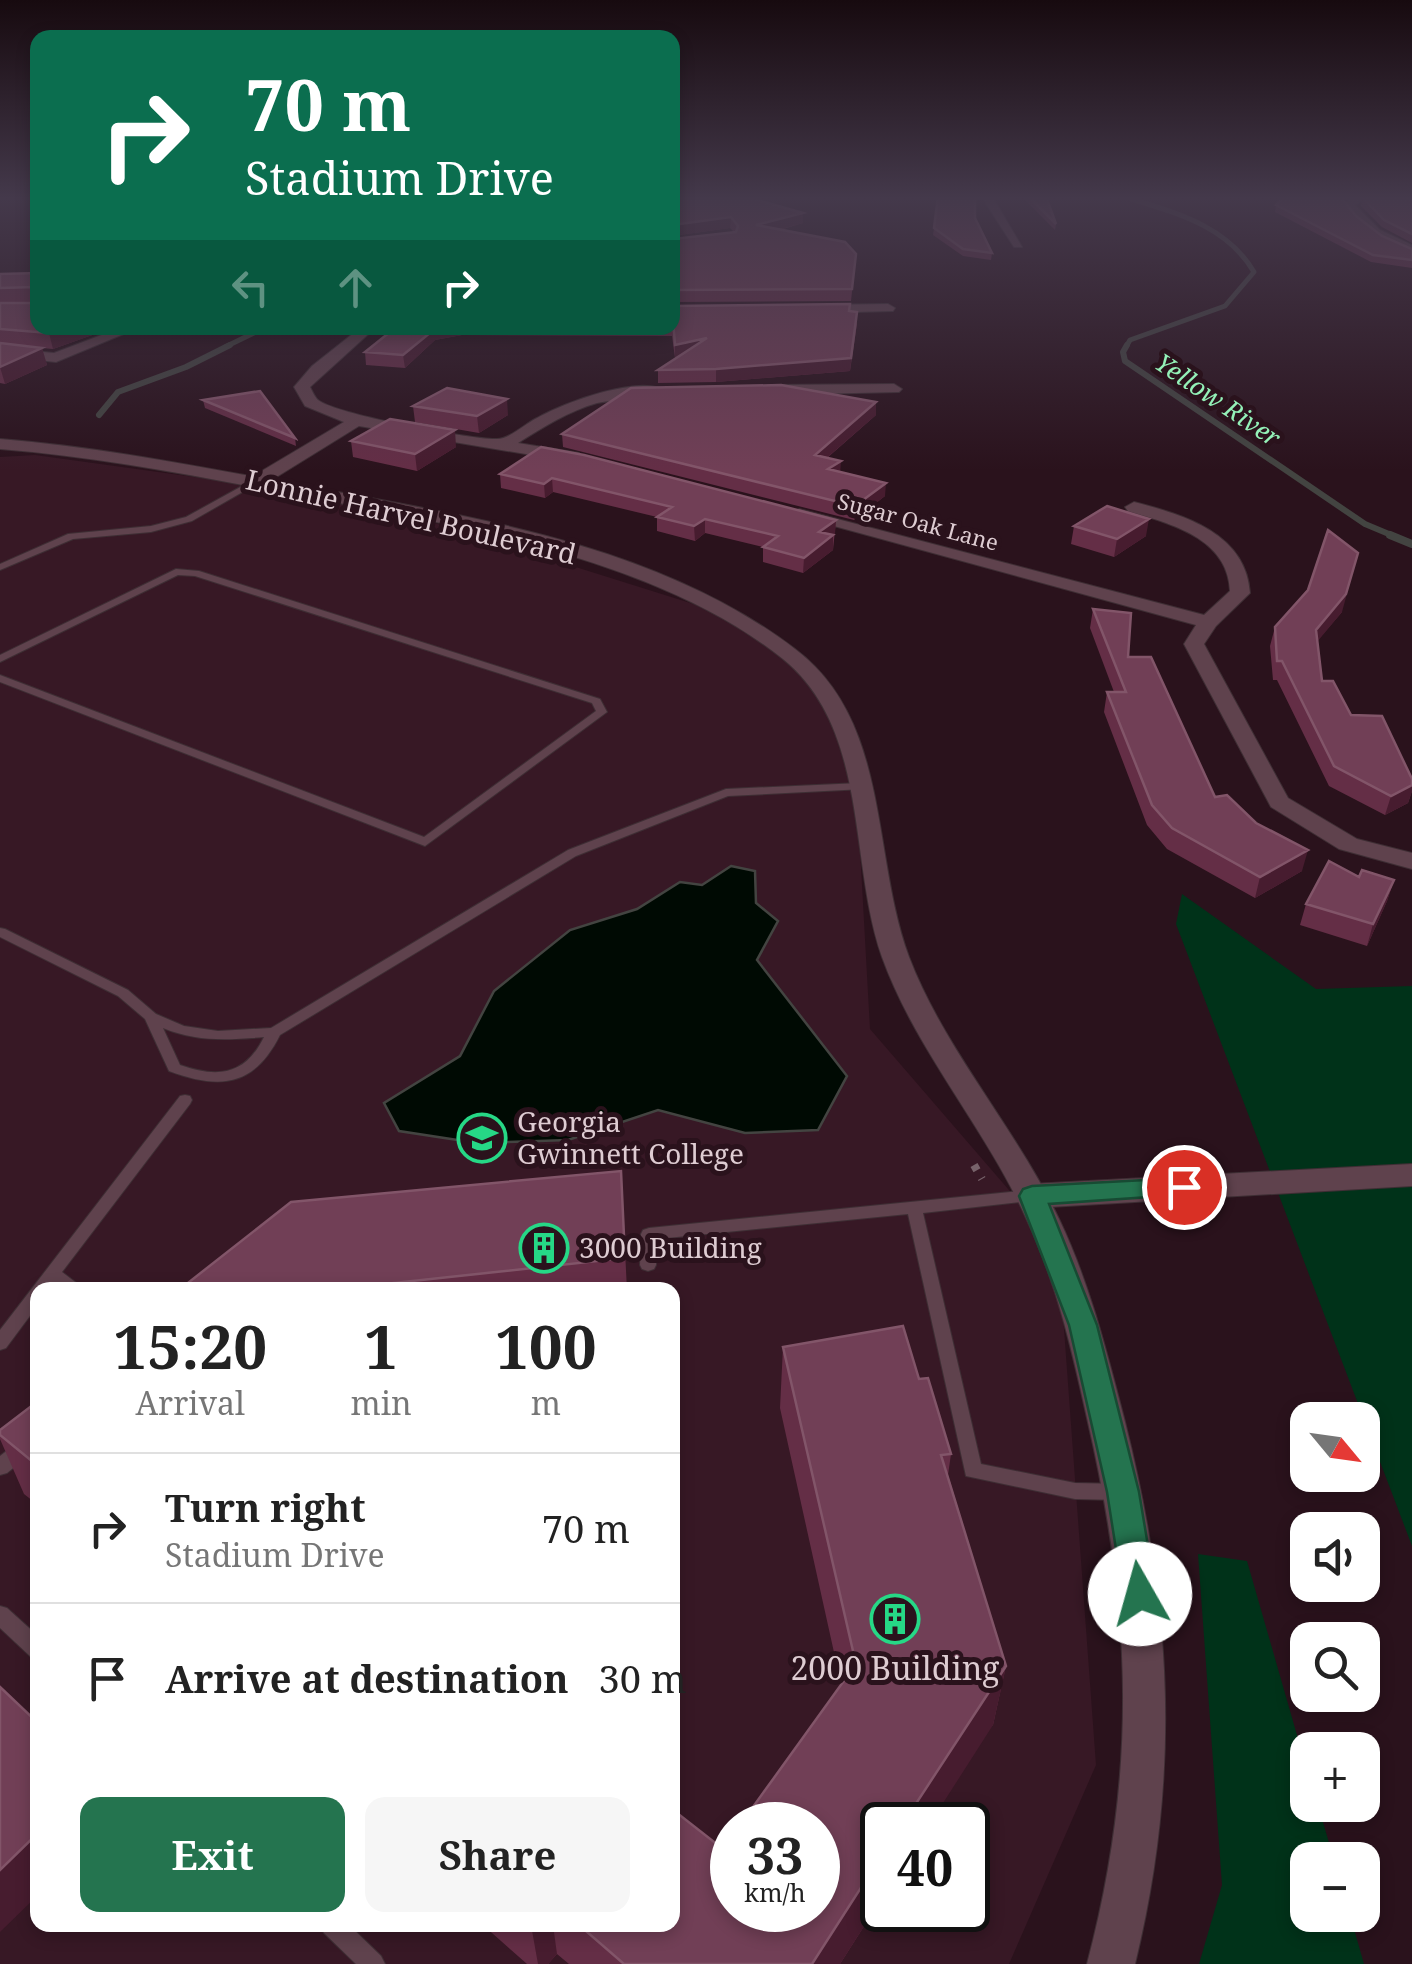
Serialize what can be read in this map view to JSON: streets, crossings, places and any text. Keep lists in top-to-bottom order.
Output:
{
  "streets": {
    "street": ["Lonnie Harvel Boulevard", "Sugar Oak Lane"]
  },
  "water": ["Yellow River"],
  "places": {
    "school or university": ["Georgia Gwinnett College"],
    "building": ["3000 Building", "2000 Building"]
  },
  "north": "bottom right",
  "page": {
    "turn": ["70 m", "Stadium Drive"],
    "eta": [
      "15:20",
      "Arrival",
      "1",
      "min",
      "100",
      "m"
    ],
    "map_buttons": ["+", "−"],
    "list": [
      {
        "name": "Turn right",
        "note": "Stadium Drive",
        "value": "70 m"
      },
      {
        "name": "Arrive at destination",
        "value": "30 m"
      }
    ],
    "buttons": ["Exit", "Share"],
    "speed": "33 km/h",
    "limit": "40"
  }
}
